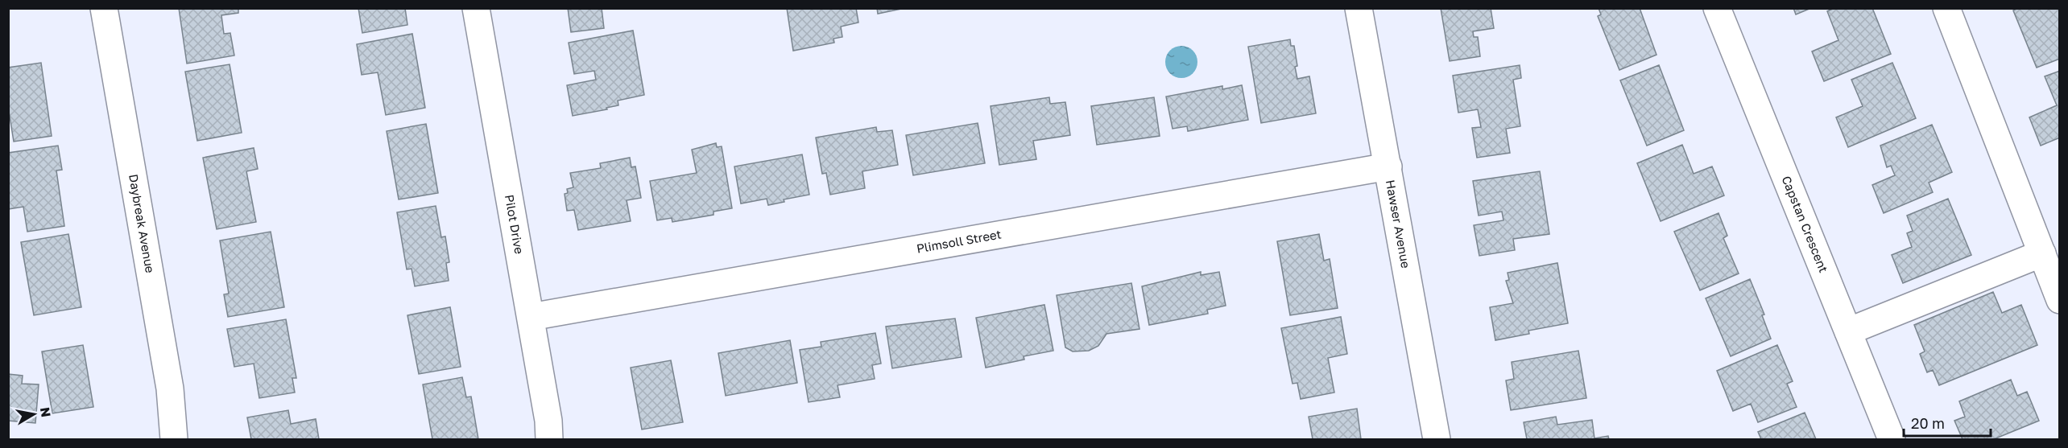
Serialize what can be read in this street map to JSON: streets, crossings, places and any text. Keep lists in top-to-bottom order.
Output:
{
  "streets": {
    "street": [
      "Daybreak Avenue",
      "Pilot Drive",
      "Hawser Avenue",
      "Capstan Crescent",
      "Plimsoll Street"
    ]
  },
  "crossings": [
    ["Pilot Drive", "Plimsoll Street"],
    ["Hawser Avenue", "Plimsoll Street"]
  ],
  "scale_bar": "20 m",
  "north": "right"
}
